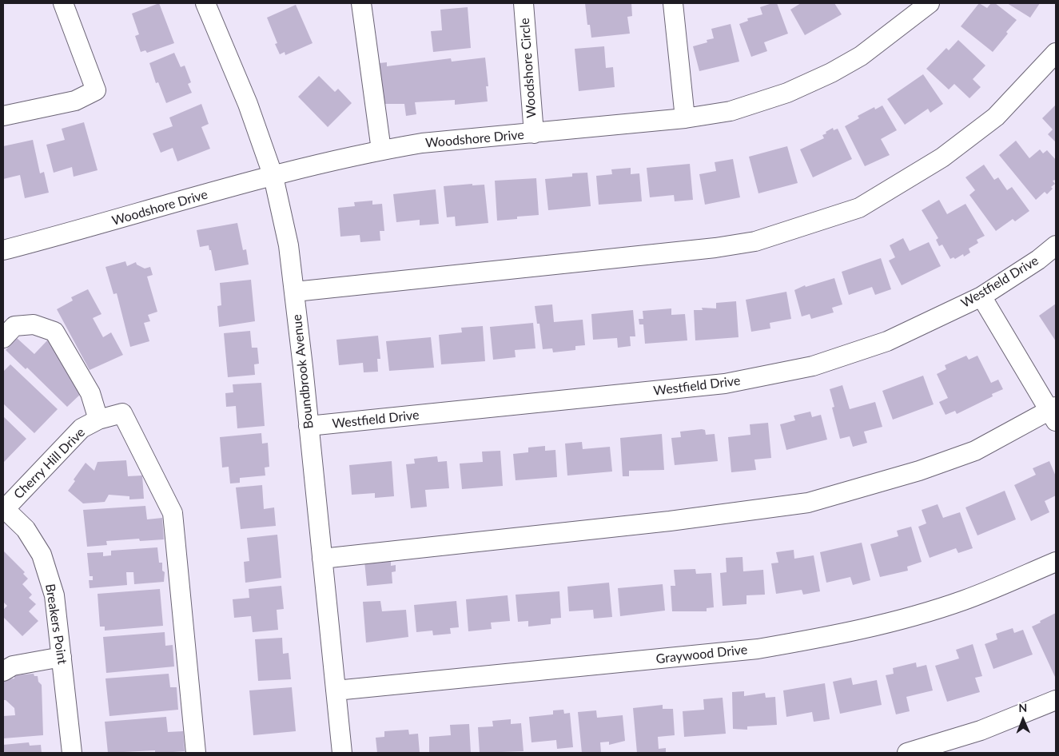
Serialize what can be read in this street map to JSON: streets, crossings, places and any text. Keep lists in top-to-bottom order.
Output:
{
  "streets": {
    "street": [
      "Woodshore Circle",
      "Woodshore Drive",
      "Westfield Drive",
      "Boundbrook Avenue",
      "Cherry Hill Drive",
      "Breakers Point",
      "Graywood Drive"
    ]
  },
  "crossings": [
    ["Woodshore Circle", "Woodshore Drive"],
    ["Woodshore Drive", "Boundbrook Avenue"],
    ["Westfield Drive", "Boundbrook Avenue"],
    ["Boundbrook Avenue", "Graywood Drive"],
    ["Cherry Hill Drive", "Breakers Point"]
  ],
  "north": "top"
}
